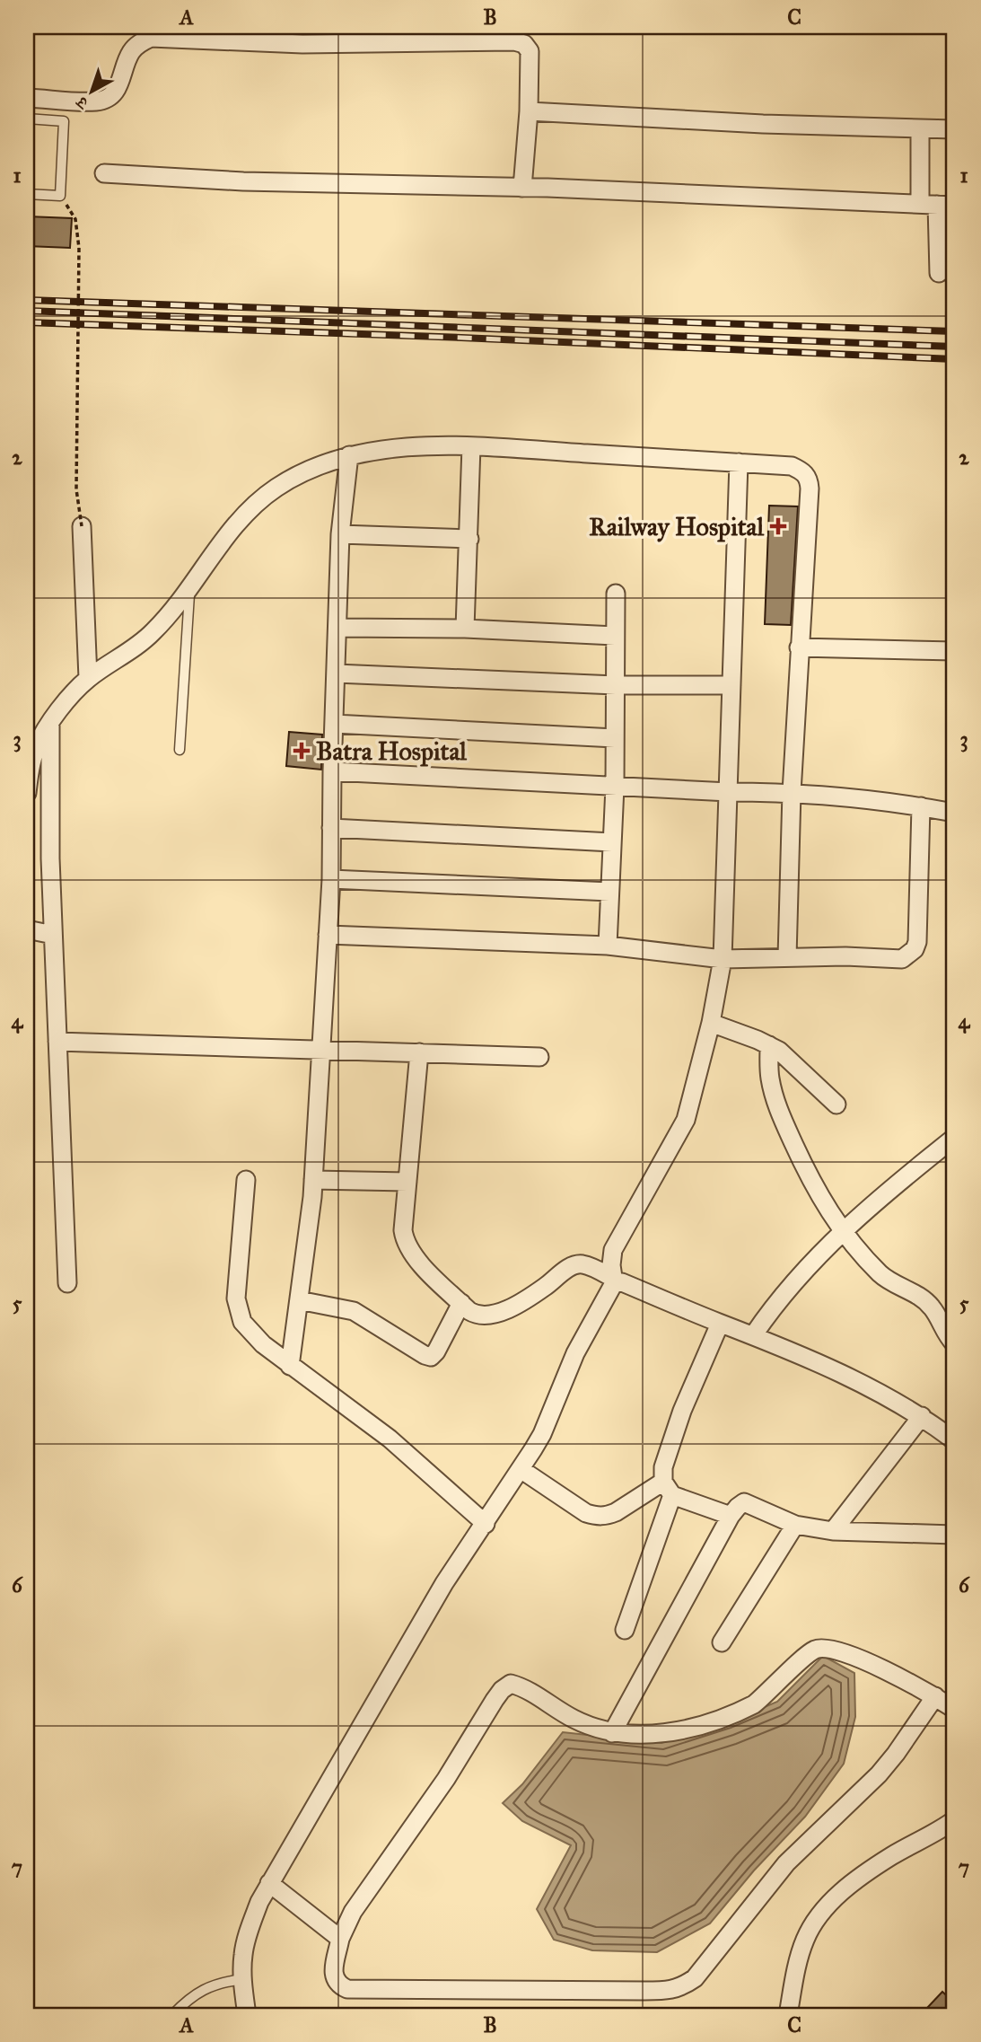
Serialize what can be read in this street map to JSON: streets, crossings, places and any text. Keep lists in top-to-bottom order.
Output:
{
  "places": {
    "health": ["Railway Hospital", "Batra Hospital"]
  },
  "north": "bottom left",
  "grid": {
    "columns": ["A", "B", "C"],
    "rows": [
      "1",
      "2",
      "3",
      "4",
      "5",
      "6",
      "7"
    ]
  }
}
